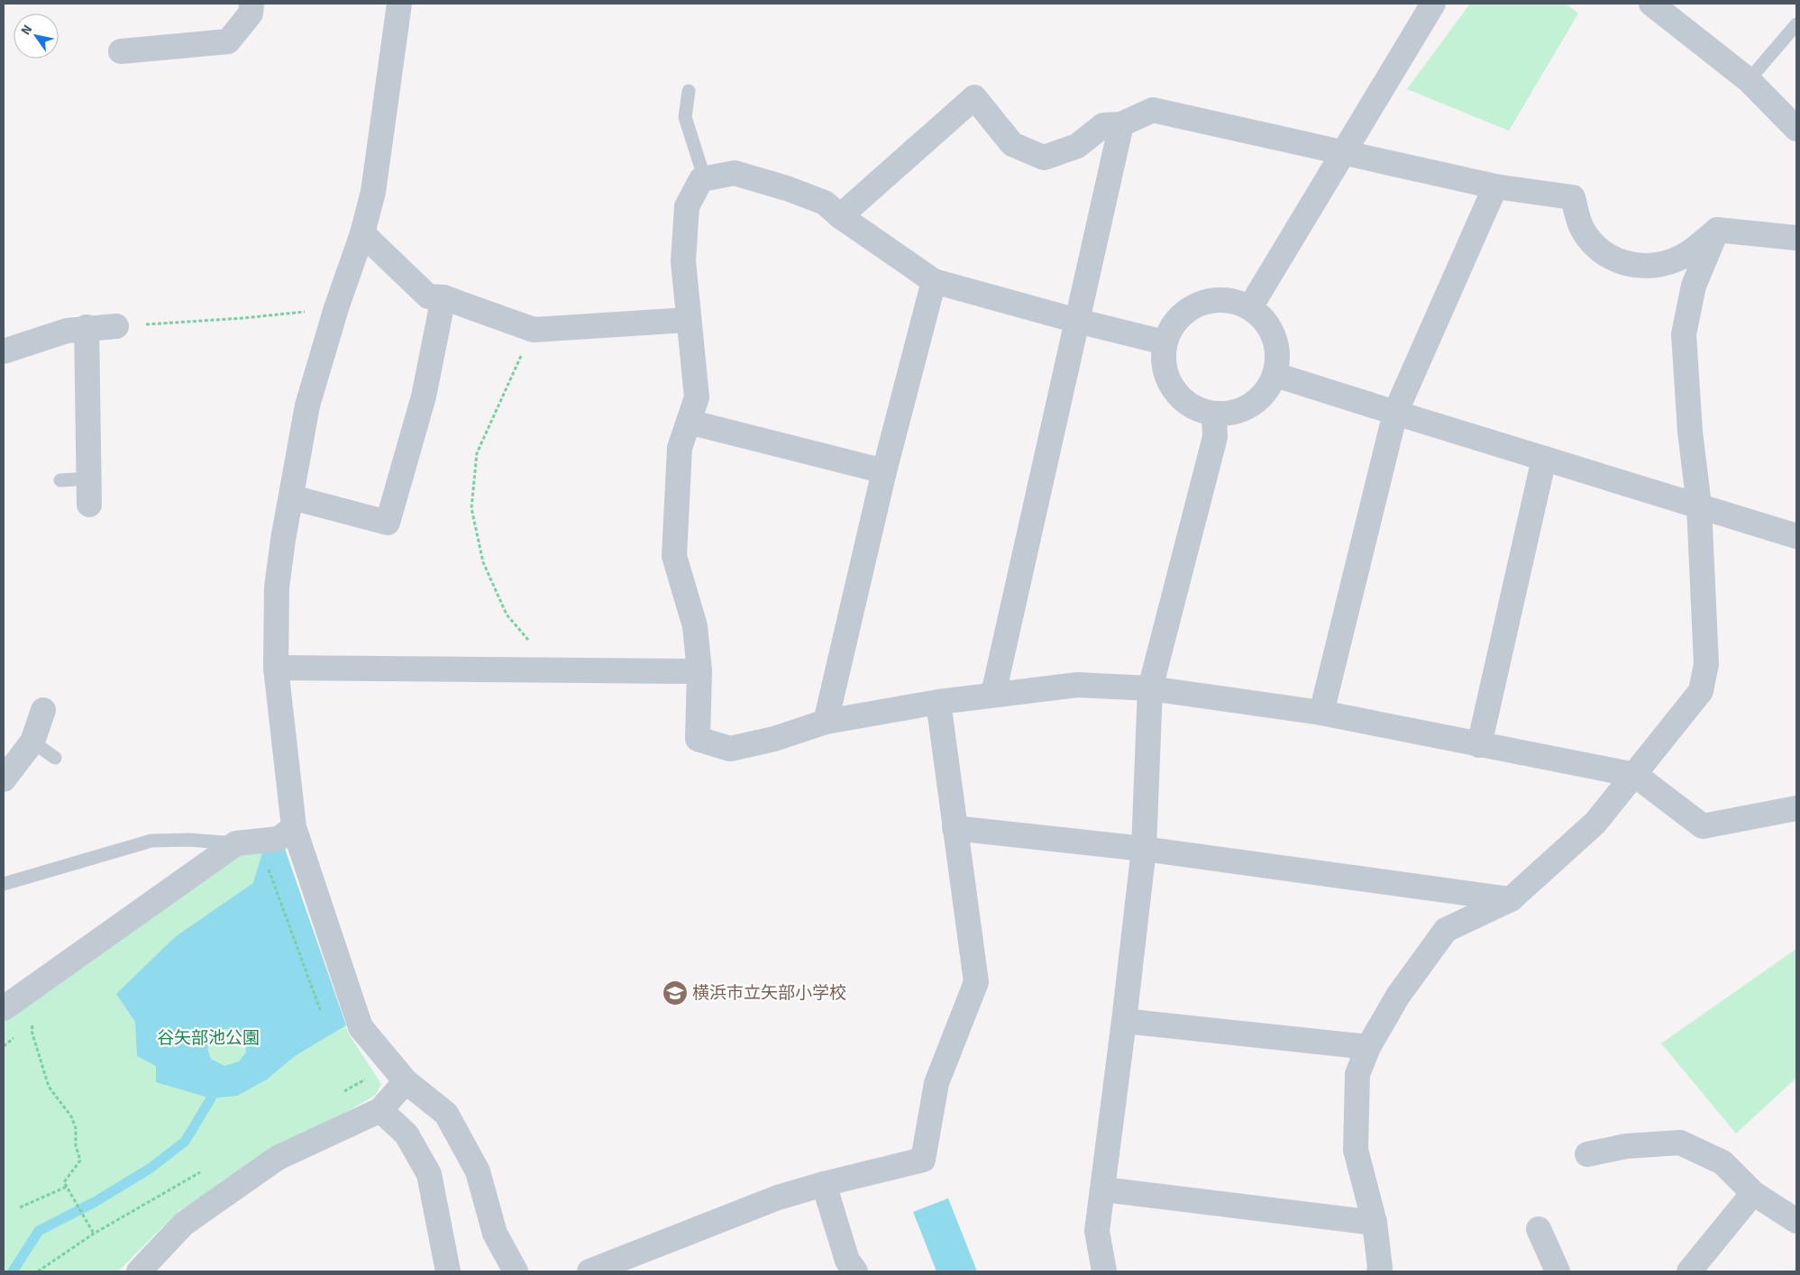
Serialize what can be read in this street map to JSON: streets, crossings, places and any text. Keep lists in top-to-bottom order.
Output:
{
  "parks": ["谷矢部池公園"],
  "places": {
    "school or university": ["横浜市立矢部小学校"]
  },
  "north": "top left"
}
